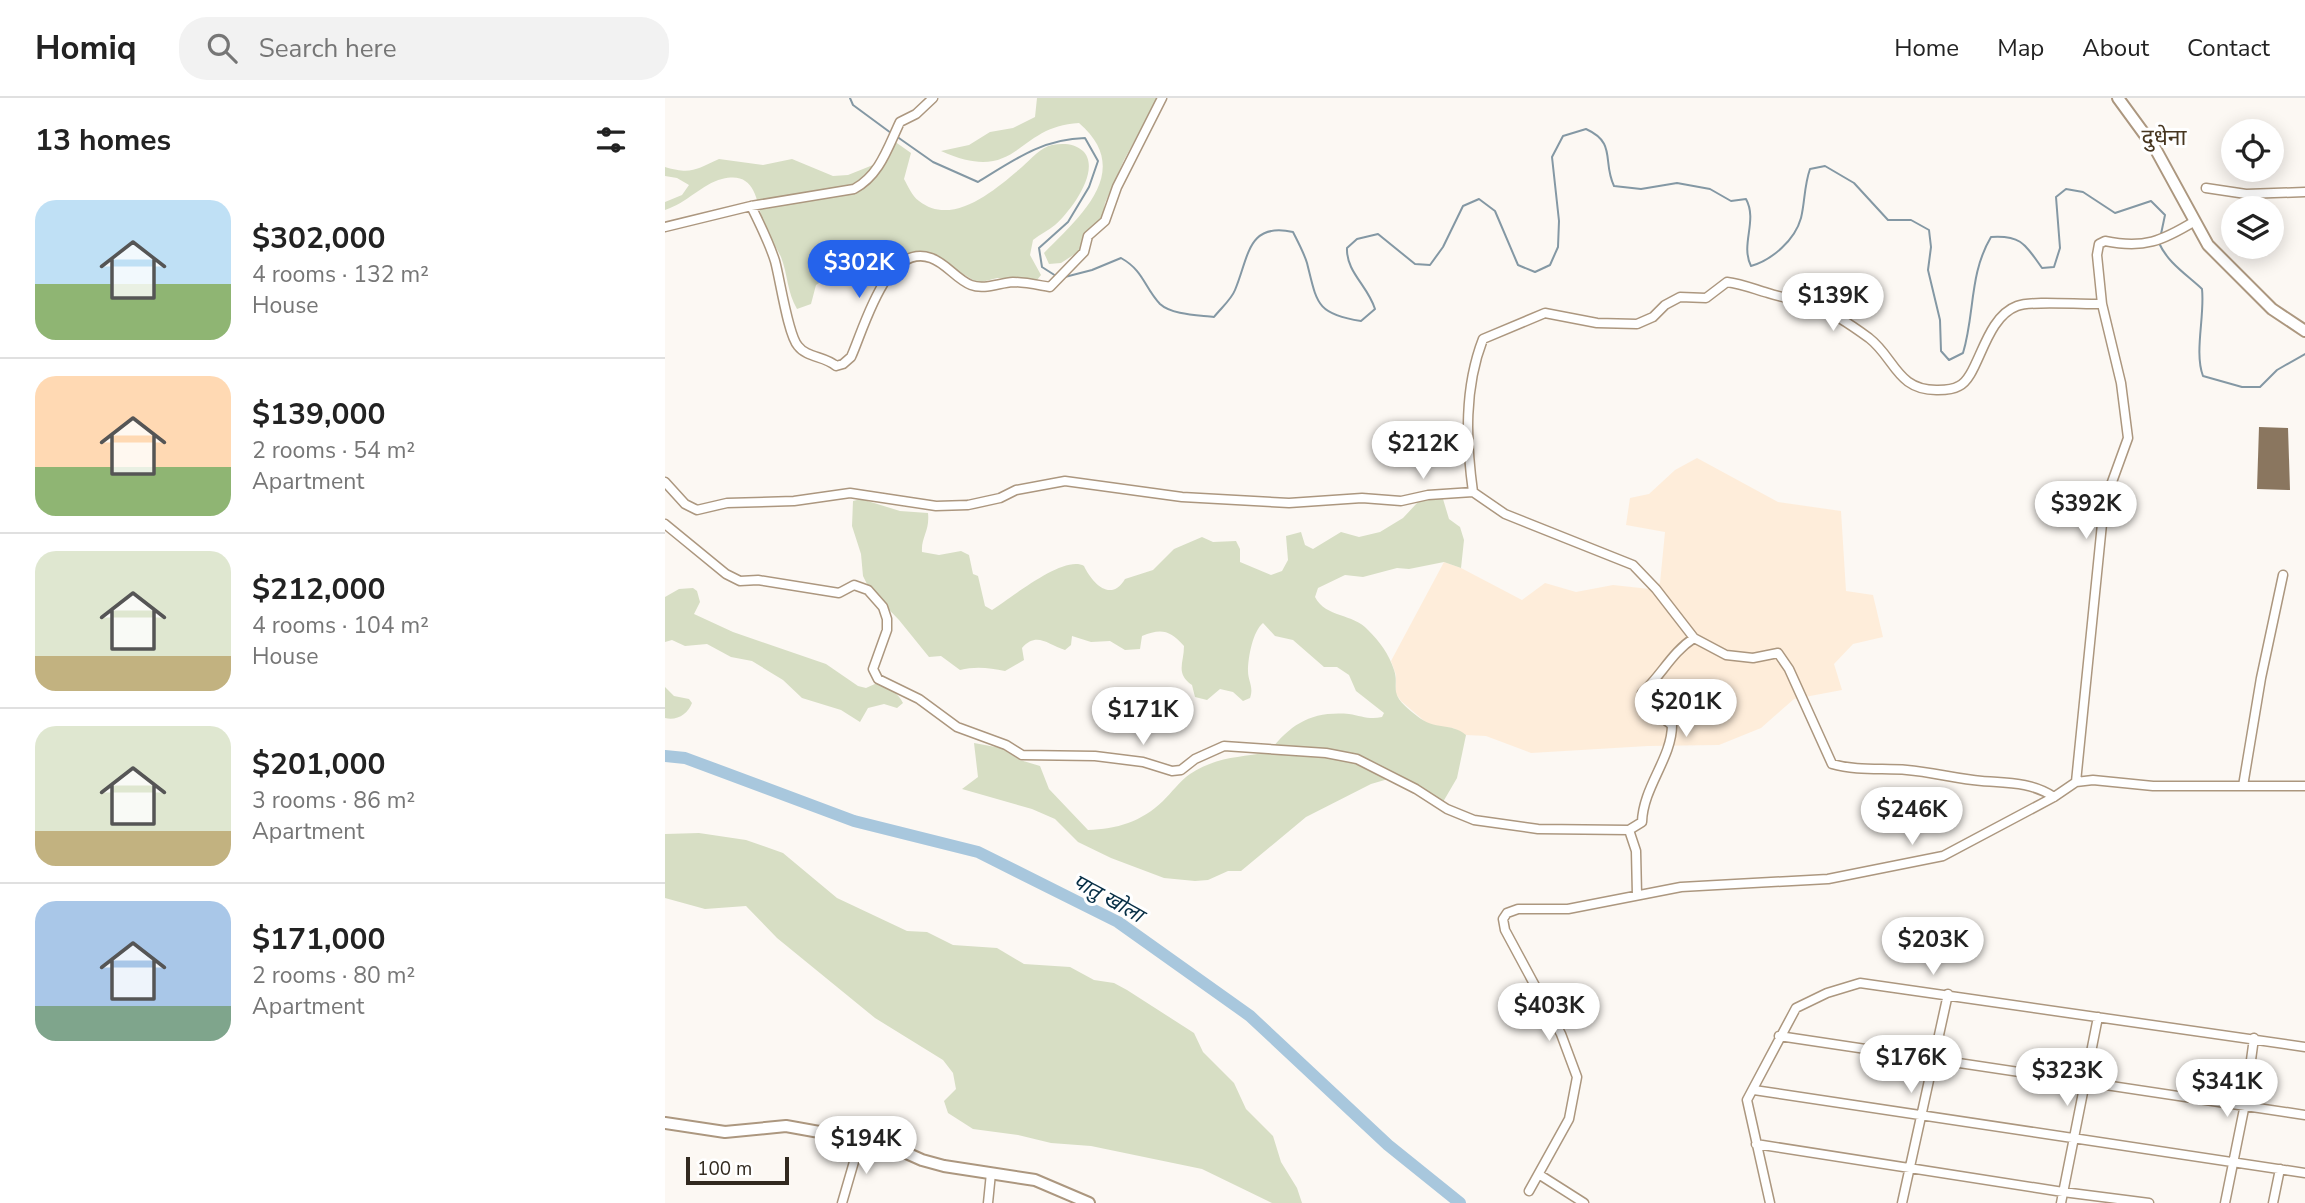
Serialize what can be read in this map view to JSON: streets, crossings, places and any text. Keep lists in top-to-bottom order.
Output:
{
  "districts": ["दुधेना"],
  "water": ["पातु खोला"],
  "scale_bar": "100 m",
  "page": {
    "header": "Homiq",
    "search": "Search here",
    "nav": [
      "Home",
      "Map",
      "About",
      "Contact"
    ],
    "heading": "13 homes",
    "list": [
      {
        "name": "$302,000",
        "note": "4 rooms · 132 m² · House"
      },
      {
        "name": "$139,000",
        "note": "2 rooms · 54 m² · Apartment"
      },
      {
        "name": "$212,000",
        "note": "4 rooms · 104 m² · House"
      },
      {
        "name": "$201,000",
        "note": "3 rooms · 86 m² · Apartment"
      },
      {
        "name": "$171,000",
        "note": "2 rooms · 80 m² · Apartment"
      }
    ],
    "price": [
      "$302K",
      "$139K",
      "$212K",
      "$392K",
      "$201K",
      "$171K",
      "$246K",
      "$203K",
      "$403K",
      "$176K",
      "$323K",
      "$341K",
      "$194K"
    ],
    "scale": "100 m"
  }
}
